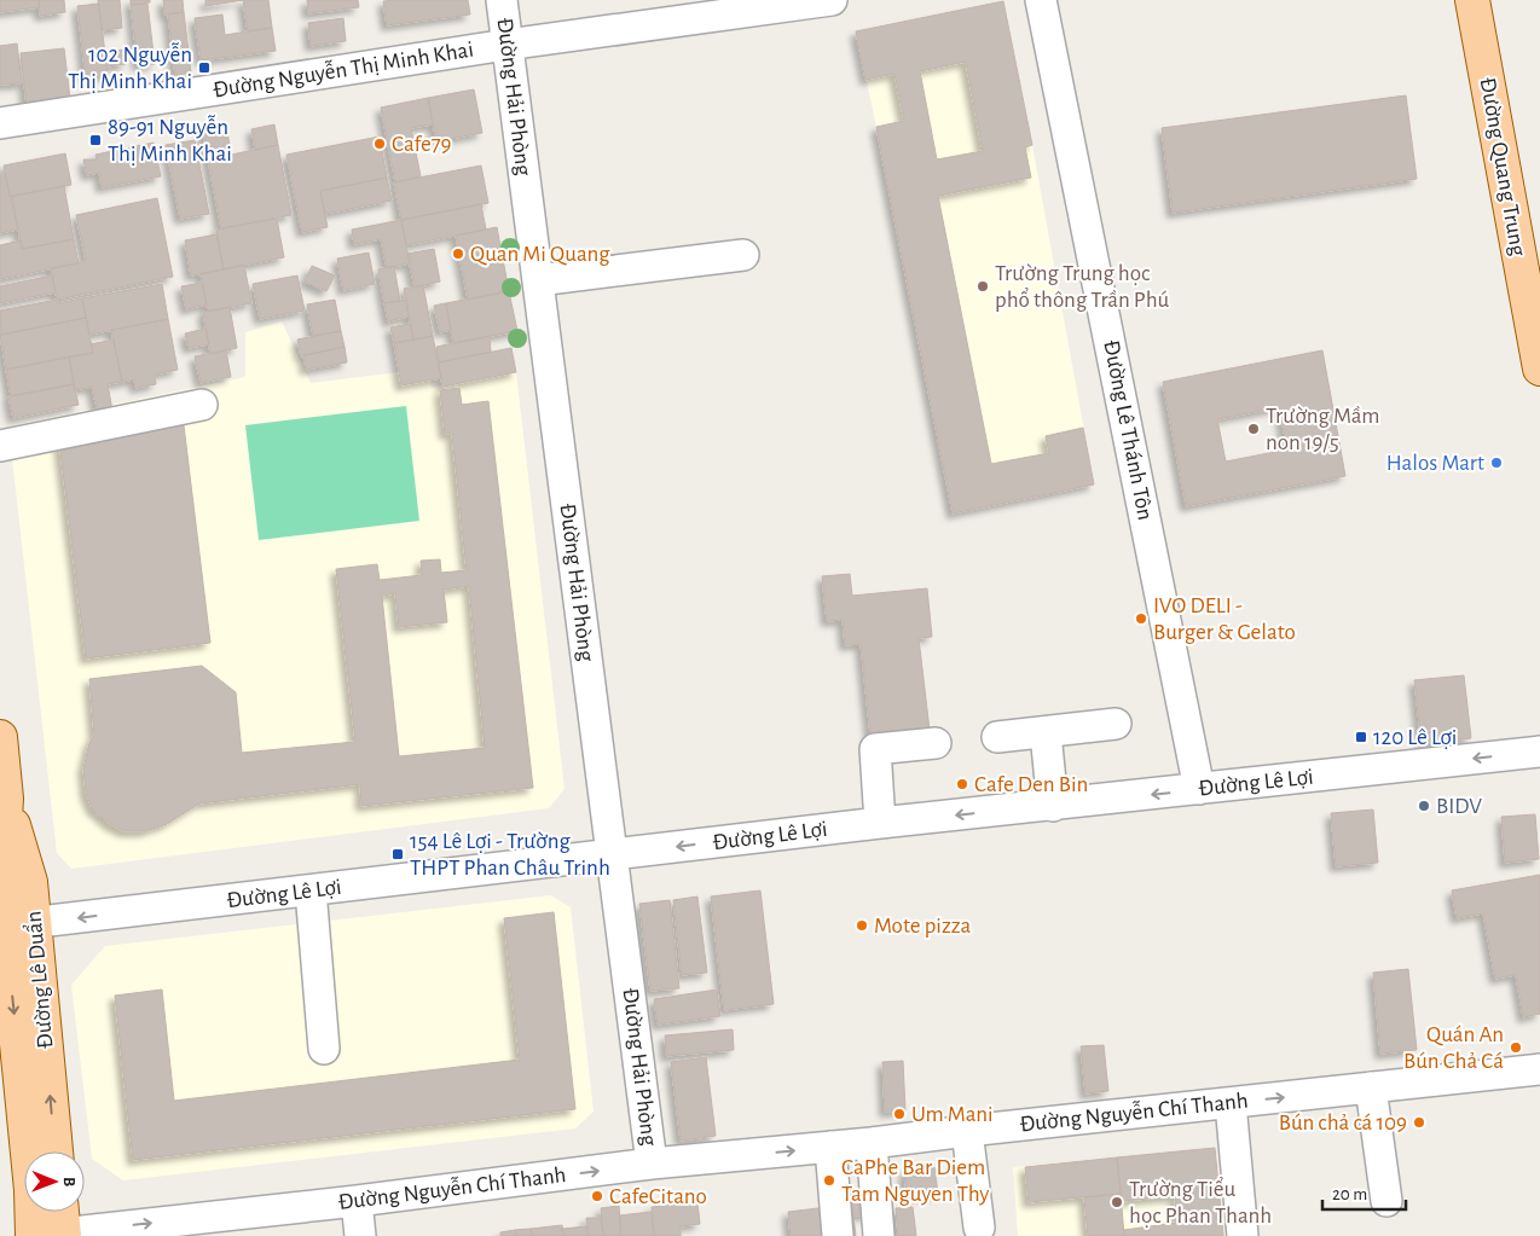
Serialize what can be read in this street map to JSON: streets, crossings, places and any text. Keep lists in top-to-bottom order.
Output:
{
  "streets": {
    "main road": ["Đường Quang Trung", "Đường Lê Duẩn"],
    "street": [
      "Đường Nguyễn Thị Minh Khai",
      "Đường Hải Phòng",
      "Đường Lê Thánh Tôn",
      "Đường Lê Lợi",
      "Đường Nguyễn Chí Thanh"
    ]
  },
  "crossings": [
    ["Đường Nguyễn Thị Minh Khai", "Đường Hải Phòng"],
    ["Đường Hải Phòng", "Đường Lê Lợi"],
    ["Đường Hải Phòng", "Đường Nguyễn Chí Thanh"],
    ["Đường Lê Thánh Tôn", "Đường Lê Lợi"],
    ["Đường Lê Lợi", "Đường Lê Duẩn"],
    ["Đường Lê Duẩn", "Đường Nguyễn Chí Thanh"]
  ],
  "one_way": ["Đường Lê Lợi", "Đường Nguyễn Chí Thanh"],
  "places": {
    "transit": [
      "102 Nguyễn Thị Minh Khai",
      "89-91 Nguyễn Thị Minh Khai",
      "120 Lê Lợi",
      "154 Lê Lợi - Trường THPT Phan Châu Trinh"
    ],
    "other": [
      "Cafe79",
      "Quan Mi Quang",
      "Trường Trung học phổ thông Trần Phú",
      "Trường Mầm non 19/5",
      "Halos Mart",
      "IVO DELI - Burger & Gelato",
      "Cafe Den Bin",
      "BIDV",
      "Mote pizza",
      "Quán An Bún Chả Cá",
      "Um Mani",
      "Bún chả cá 109",
      "CaPhe Bar Diem Tam Nguyen Thy",
      "CafeCitano",
      "Trường Tiểu học Phan Thanh"
    ]
  },
  "scale_bar": "20 m",
  "north": "right"
}
